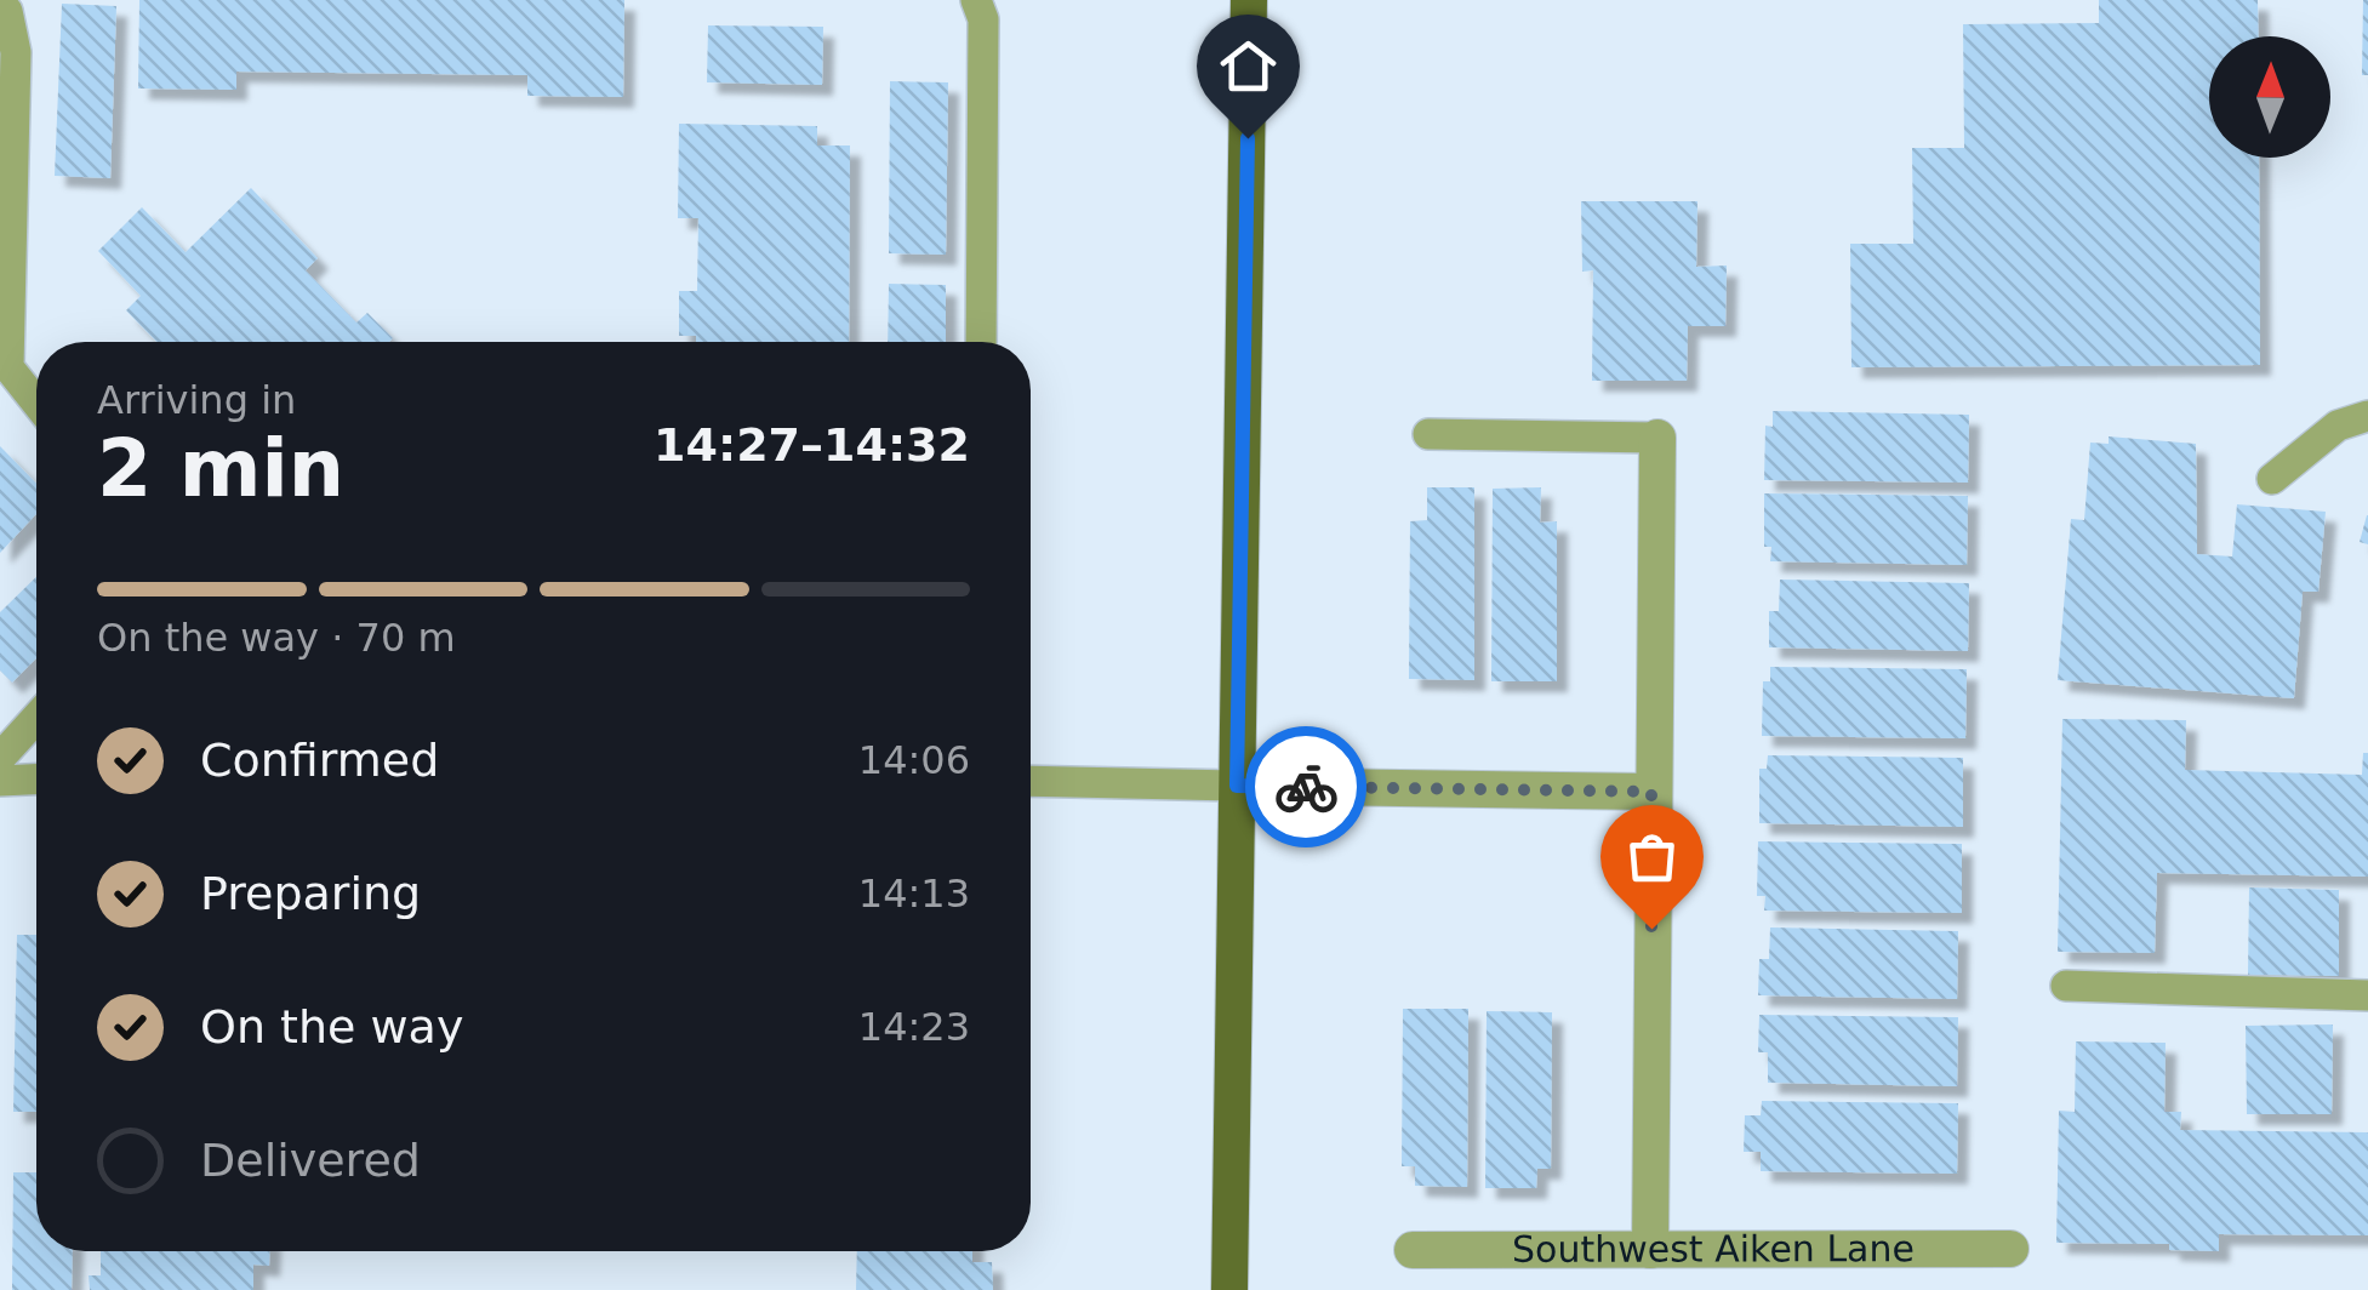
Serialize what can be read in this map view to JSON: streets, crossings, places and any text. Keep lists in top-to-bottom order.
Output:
{
  "streets": {
    "street": ["Southwest Aiken Lane"]
  },
  "north": "top",
  "page": {
    "heading": ["2 min", "Arriving in", "14:27–14:32"],
    "bar": "On the way · 70 m",
    "list": [
      ["Confirmed", "14:06"],
      ["Preparing", "14:13"],
      ["On the way", "14:23"],
      "Delivered"
    ]
  }
}
